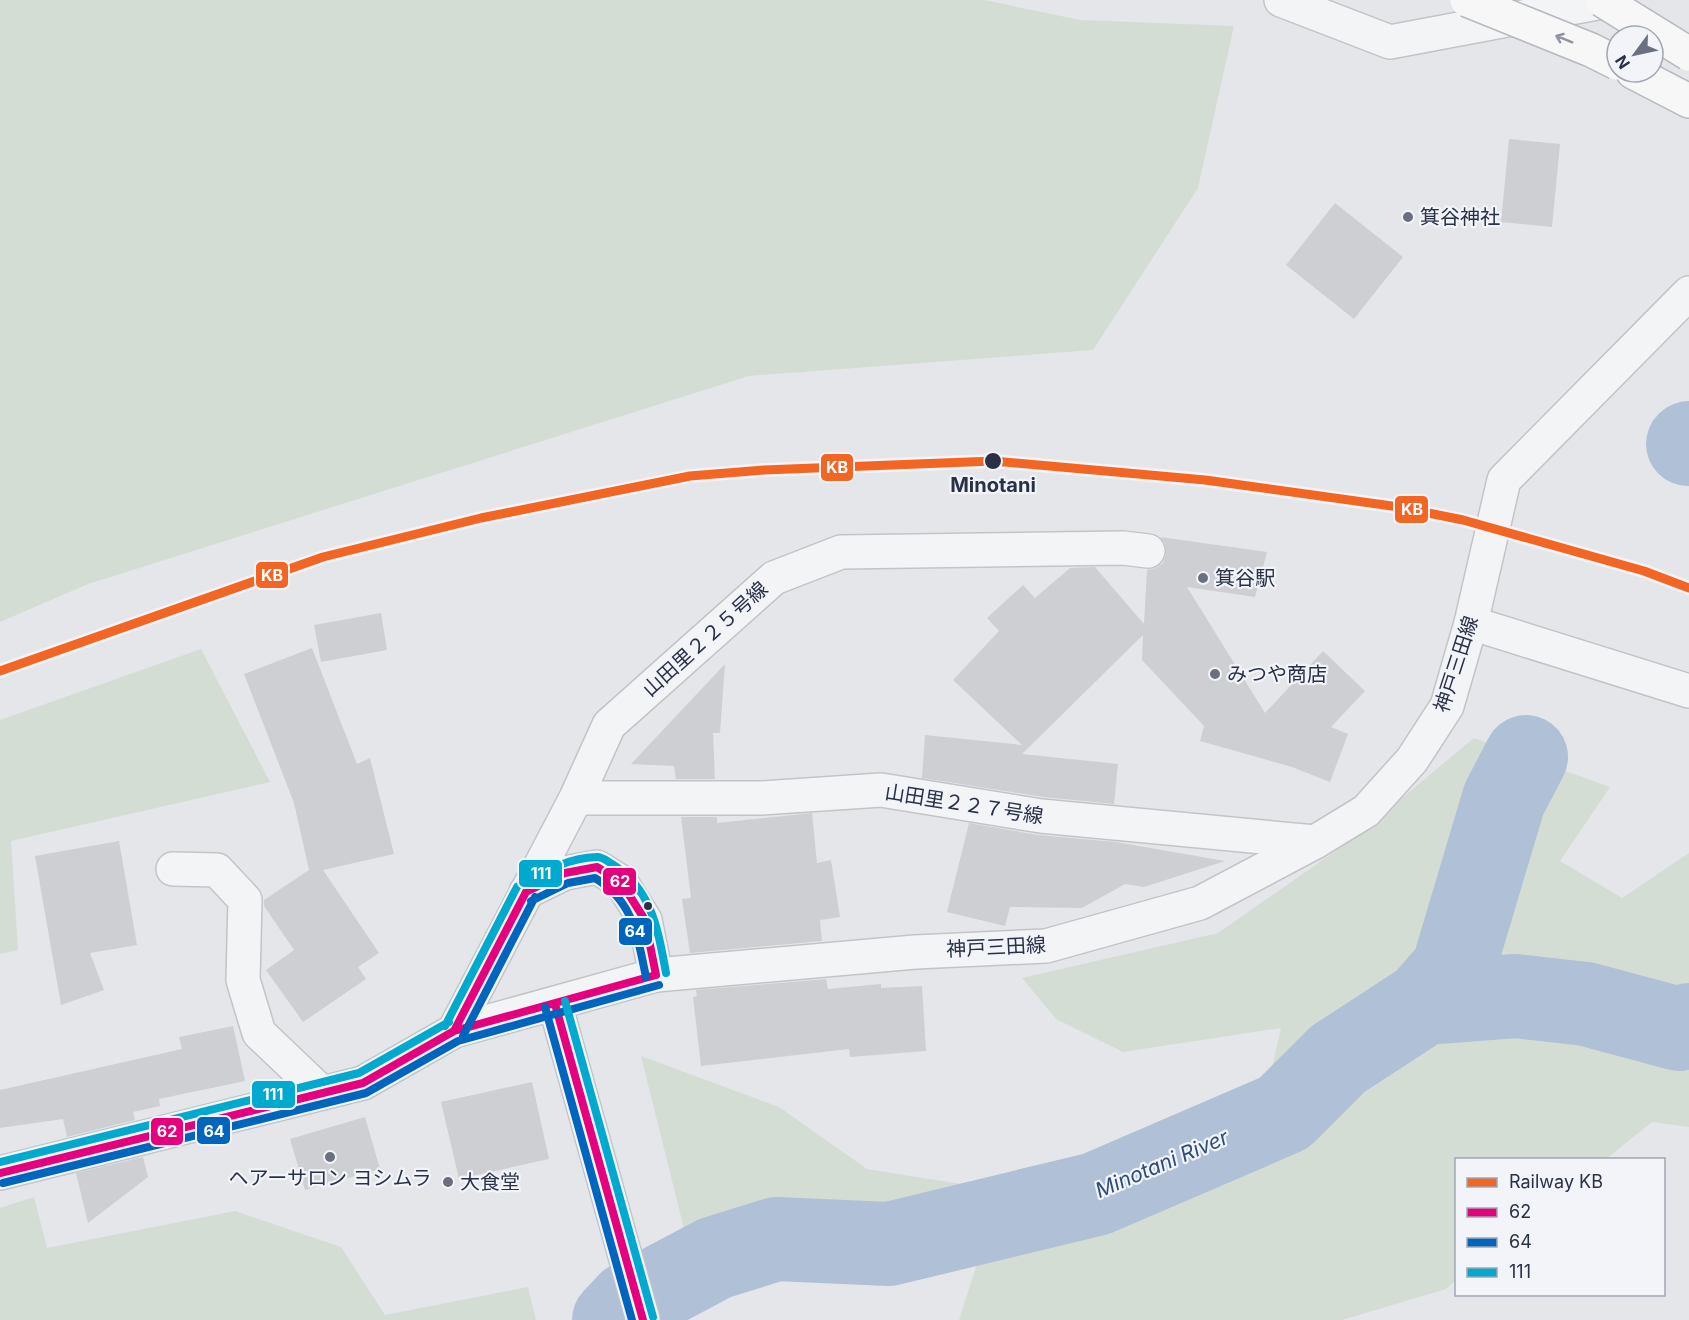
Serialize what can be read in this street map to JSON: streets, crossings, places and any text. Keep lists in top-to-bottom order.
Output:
{
  "streets": {
    "street": ["山田里２２５号線", "神戸三田線", "山田里２２７号線"]
  },
  "crossings": [
    ["山田里２２５号線", "神戸三田線"],
    ["山田里２２５号線", "山田里２２７号線"],
    ["神戸三田線", "山田里２２７号線"]
  ],
  "water": ["Minotani River"],
  "places": [
    "箕谷神社",
    "Minotani",
    "箕谷駅",
    "みつや商店",
    "ヘアーサロン ヨシムラ",
    "大食堂"
  ],
  "lines": [
    "rail line KB",
    "transit line 111",
    "transit line 62",
    "transit line 64"
  ],
  "legend": [
    "Railway KB",
    "62",
    "64",
    "111"
  ],
  "north": "bottom left"
}
